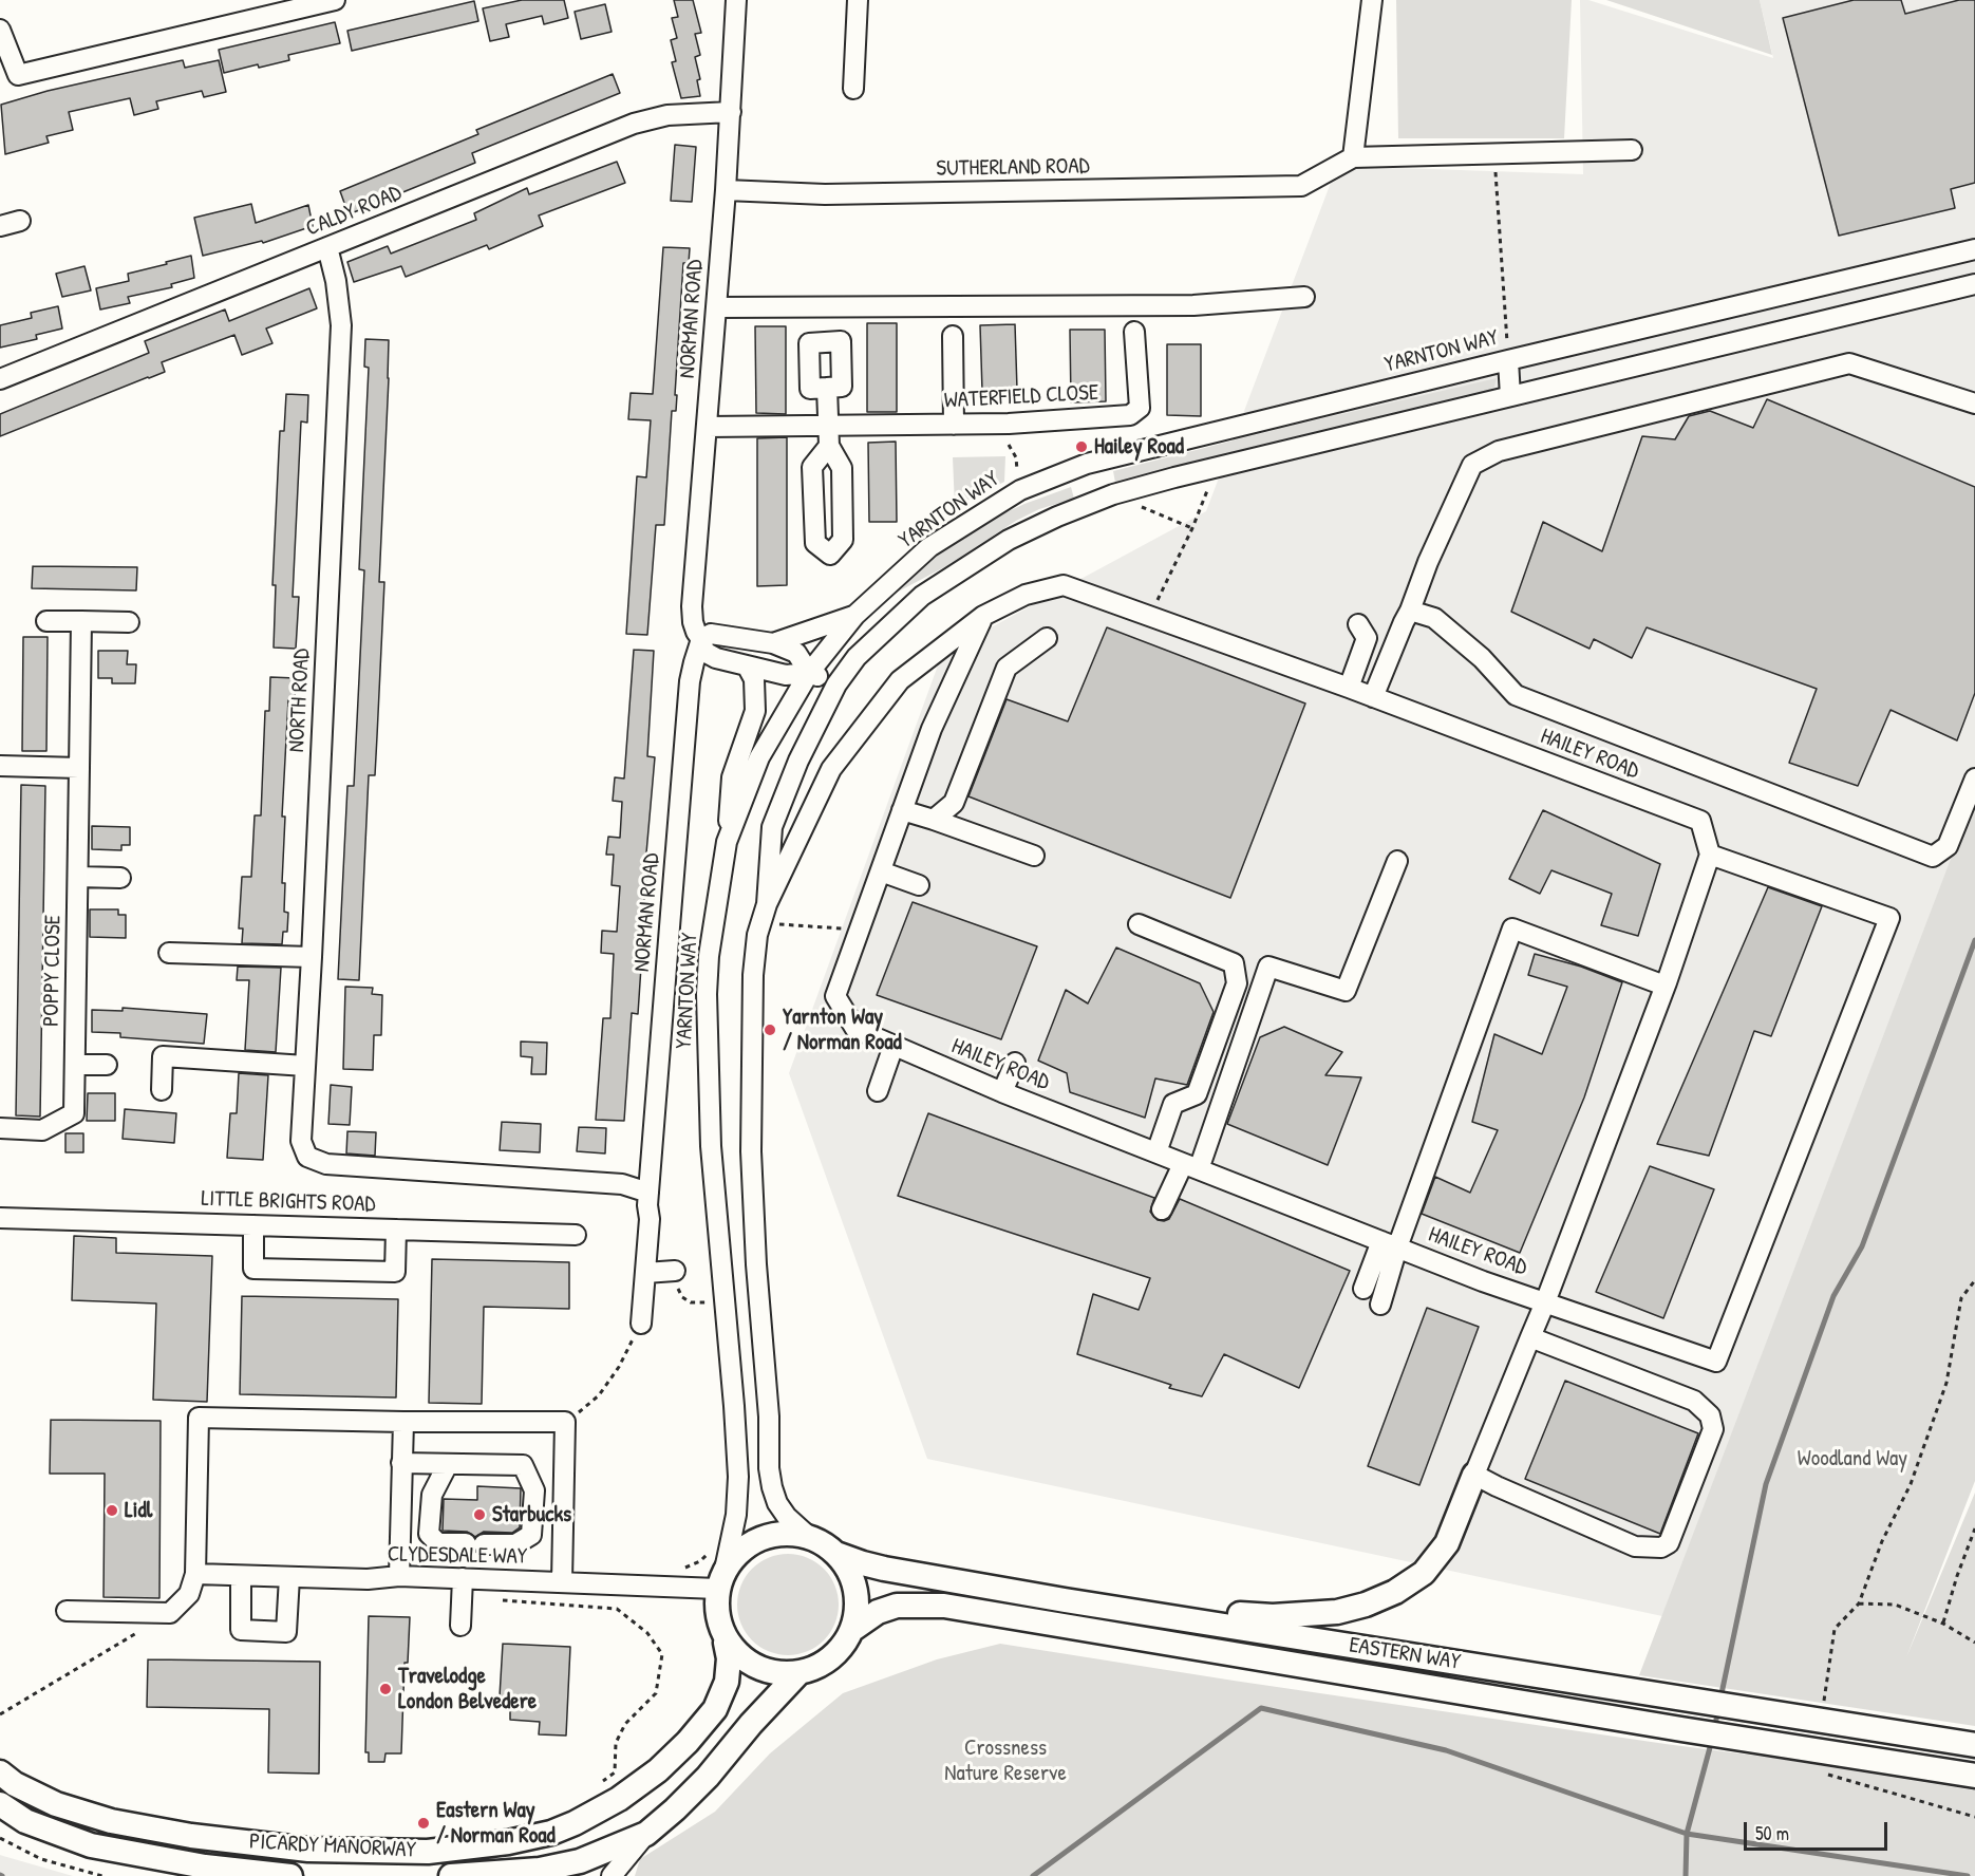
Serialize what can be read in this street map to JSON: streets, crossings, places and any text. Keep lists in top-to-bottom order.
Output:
{
  "streets": {
    "main road": ["EASTERN WAY", "PICARDY MANORWAY"],
    "street": [
      "SUTHERLAND ROAD",
      "CALDY ROAD",
      "NORMAN ROAD",
      "YARNTON WAY",
      "WATERFIELD CLOSE",
      "NORTH ROAD",
      "HAILEY ROAD",
      "POPPY CLOSE",
      "LITTLE BRIGHTS ROAD",
      "CLYDESDALE WAY"
    ]
  },
  "crossings": [
    ["SUTHERLAND ROAD", "NORMAN ROAD"],
    ["CALDY ROAD", "NORMAN ROAD"],
    ["CALDY ROAD", "NORTH ROAD"],
    ["NORMAN ROAD", "YARNTON WAY"],
    ["NORMAN ROAD", "WATERFIELD CLOSE"],
    ["NORMAN ROAD", "NORTH ROAD"],
    ["YARNTON WAY", "CLYDESDALE WAY"],
    ["YARNTON WAY", "EASTERN WAY"],
    ["YARNTON WAY", "PICARDY MANORWAY"],
    ["CLYDESDALE WAY", "EASTERN WAY"],
    ["CLYDESDALE WAY", "PICARDY MANORWAY"],
    ["EASTERN WAY", "PICARDY MANORWAY"]
  ],
  "parks": ["Woodland Way", "Crossness Nature Reserve"],
  "places": [
    "Hailey Road",
    "Yarnton Way / Norman Road",
    "Lidl",
    "Starbucks",
    "Travelodge London Belvedere",
    "Eastern Way / Norman Road"
  ],
  "scale_bar": "50 m"
}
